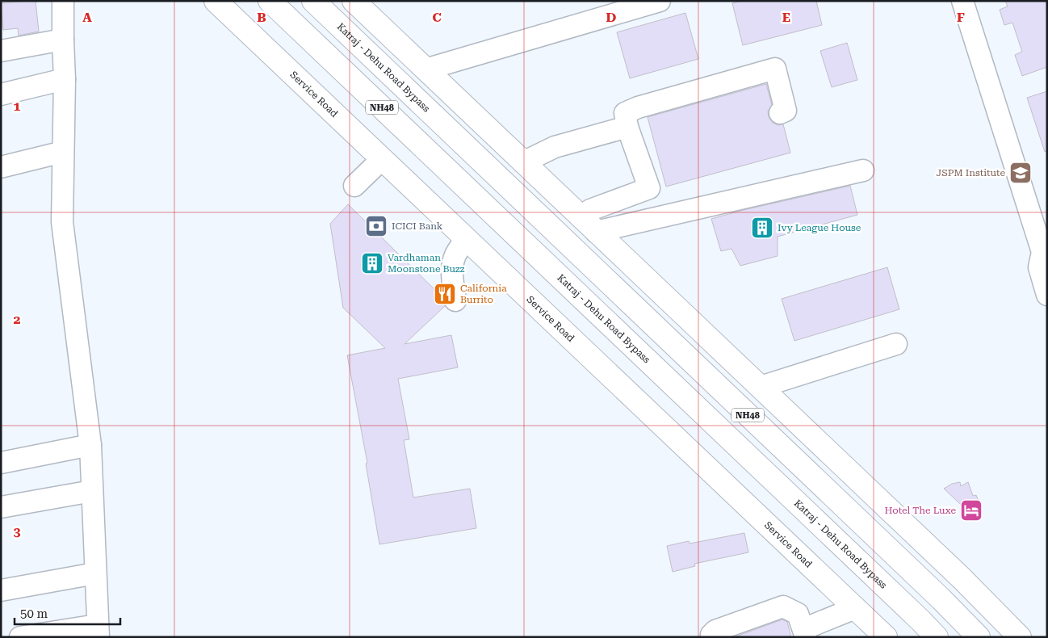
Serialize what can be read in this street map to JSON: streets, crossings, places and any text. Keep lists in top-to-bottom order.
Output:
{
  "streets": {
    "main road": ["Katraj - Dehu Road Bypass", "Service Road", "NH48"]
  },
  "places": {
    "school or university": ["JSPM Institute"],
    "bank": ["ICICI Bank"],
    "building": ["Ivy League House", "Vardhaman Moonstone Buzz"],
    "restaurant": ["California Burrito"],
    "hotel": ["Hotel The Luxe"]
  },
  "scale_bar": "50 m",
  "grid": {
    "columns": [
      "A",
      "B",
      "C",
      "D",
      "E",
      "F"
    ],
    "rows": ["1", "2", "3"]
  }
}
